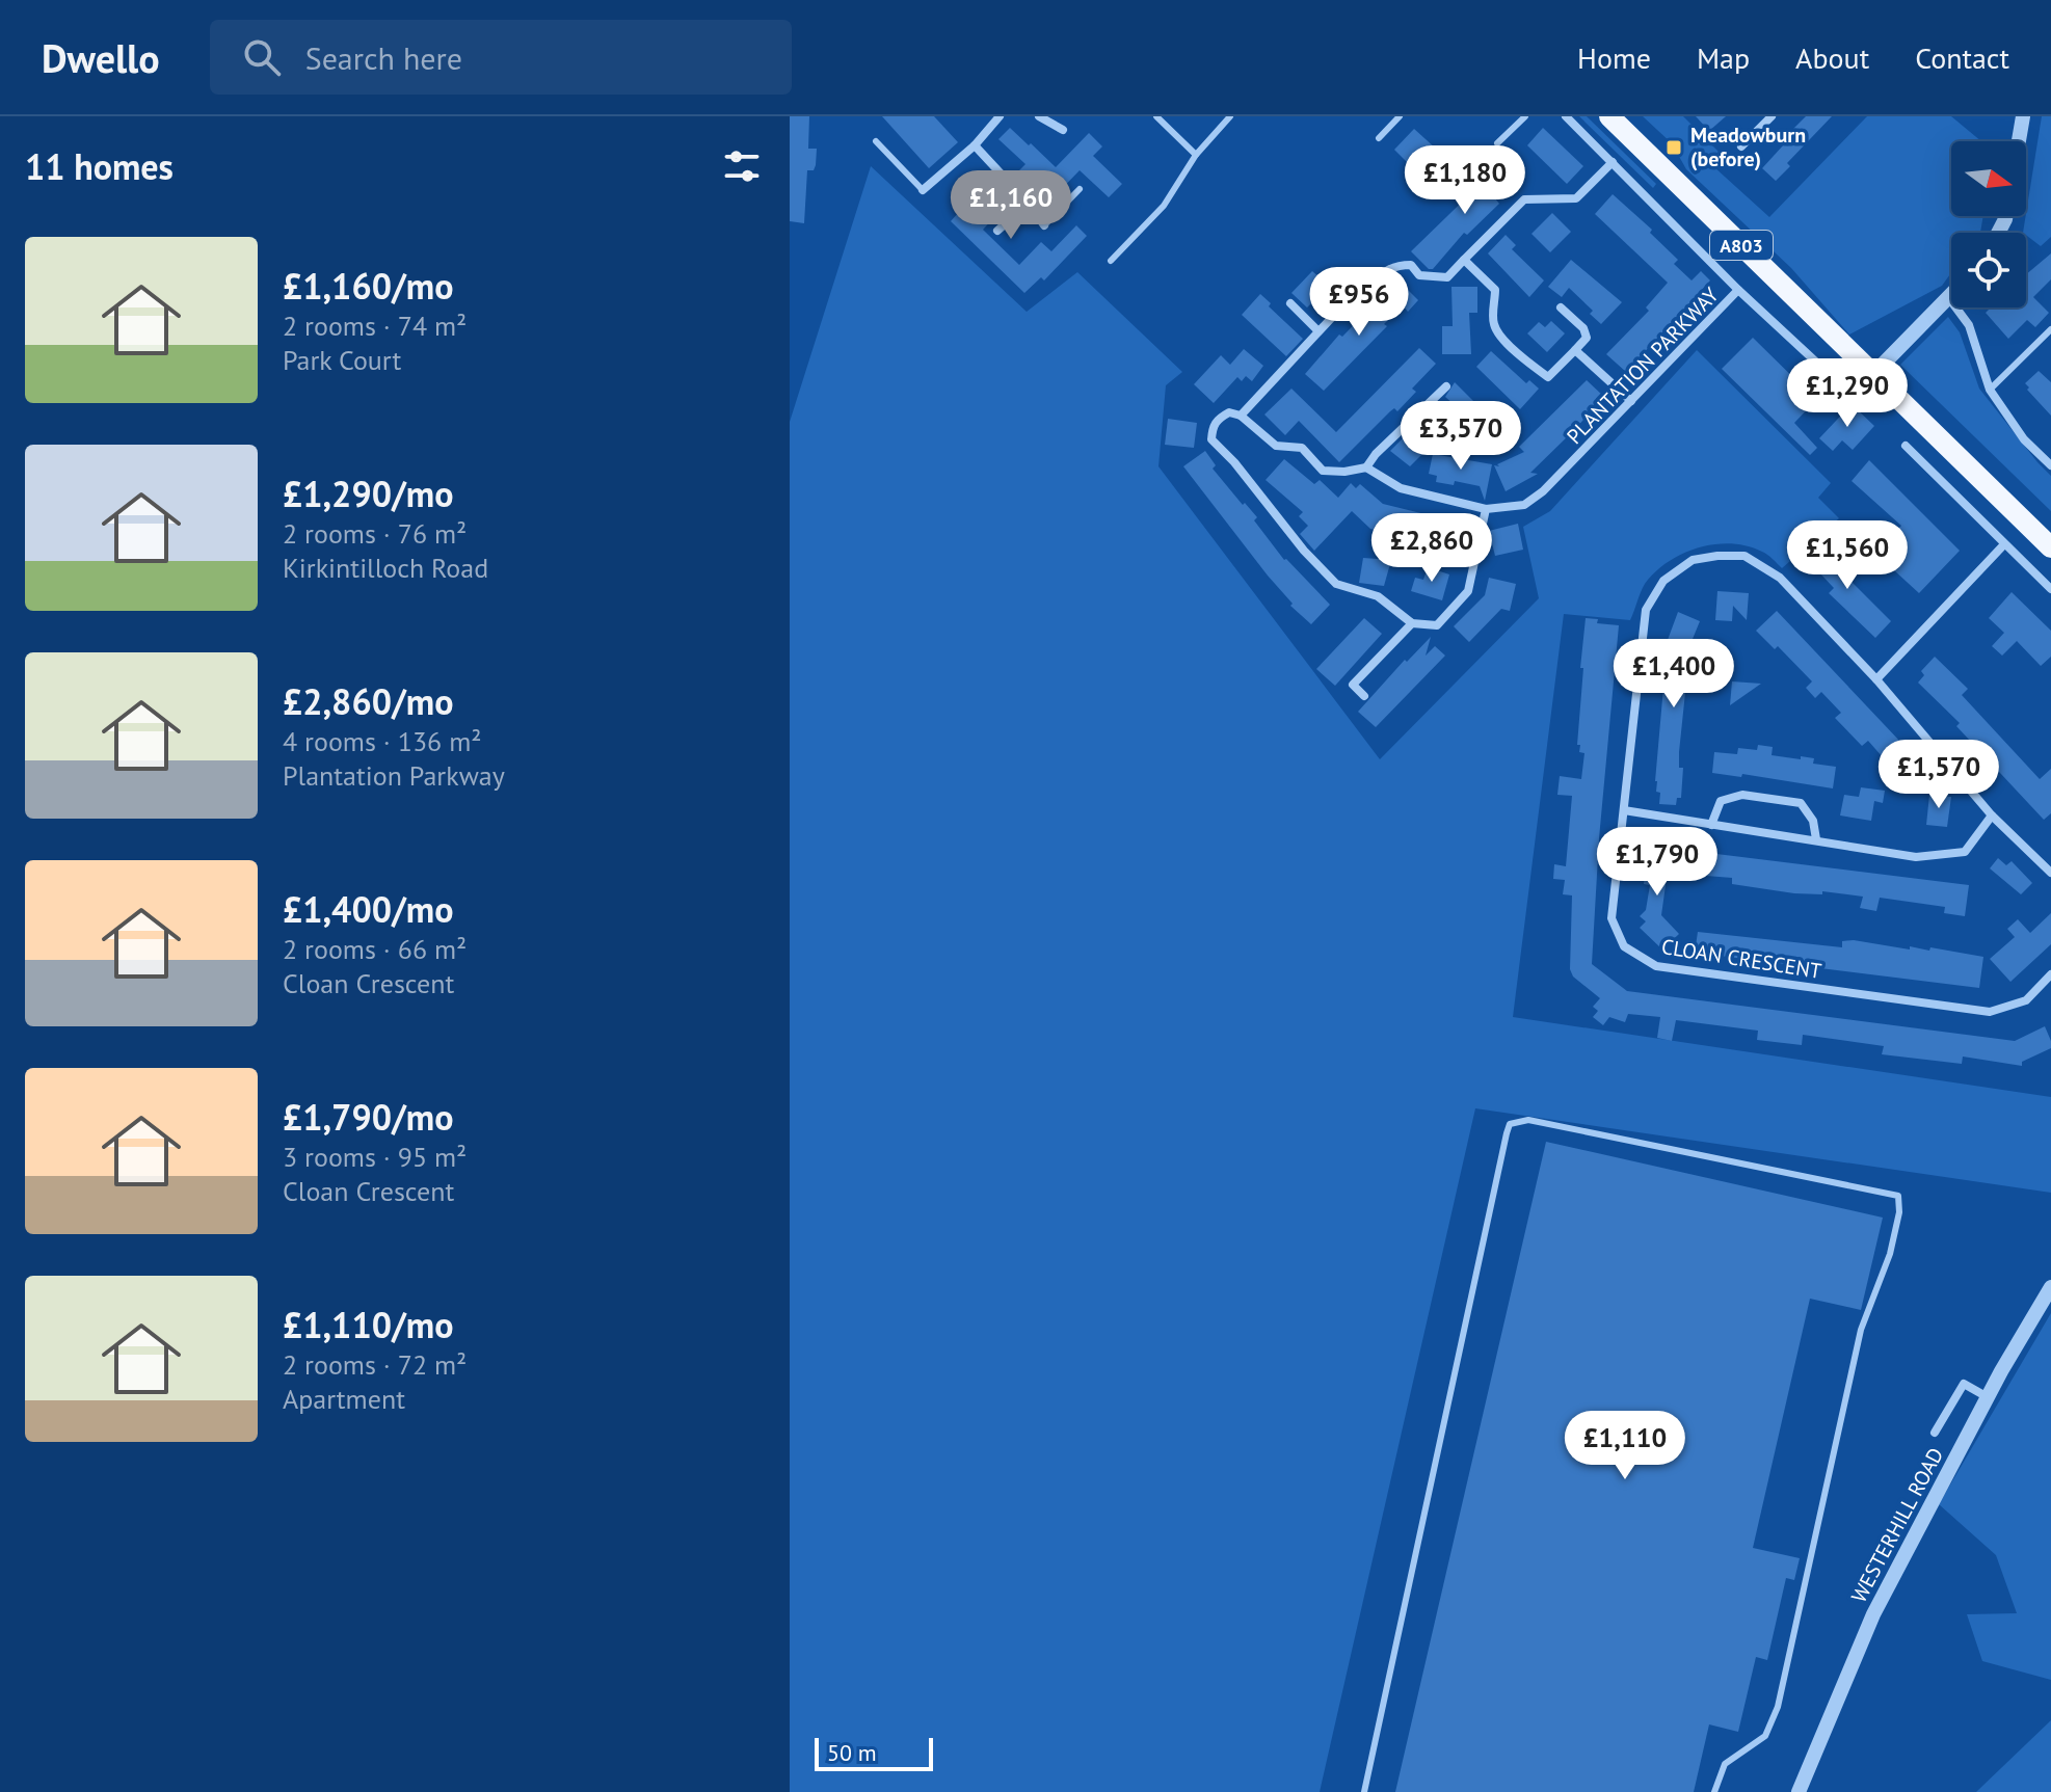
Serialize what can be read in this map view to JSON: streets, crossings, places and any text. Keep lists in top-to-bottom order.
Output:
{
  "streets": {
    "main road": ["A803"],
    "street": ["PLANTATION PARKWAY", "CLOAN CRESCENT", "WESTERHILL ROAD"]
  },
  "places": {
    "transit": ["Meadowburn (before)"]
  },
  "scale_bar": "50 m",
  "north": "right",
  "page": {
    "header": "Dwello",
    "search": "Search here",
    "nav": [
      "Home",
      "Map",
      "About",
      "Contact"
    ],
    "heading": "11 homes",
    "price": [
      "£1,180",
      "£1,160",
      "£956",
      "£1,290",
      "£3,570",
      "£2,860",
      "£1,560",
      "£1,400",
      "£1,570",
      "£1,790",
      "£1,110"
    ],
    "list": [
      {
        "name": "£1,160/mo",
        "note": "2 rooms · 74 m² · Park Court"
      },
      {
        "name": "£1,290/mo",
        "note": "2 rooms · 76 m² · Kirkintilloch Road"
      },
      {
        "name": "£2,860/mo",
        "note": "4 rooms · 136 m² · Plantation Parkway"
      },
      {
        "name": "£1,400/mo",
        "note": "2 rooms · 66 m² · Cloan Crescent"
      },
      {
        "name": "£1,790/mo",
        "note": "3 rooms · 95 m² · Cloan Crescent"
      },
      {
        "name": "£1,110/mo",
        "note": "2 rooms · 72 m² · Apartment"
      }
    ],
    "scale": "50 m"
  }
}
